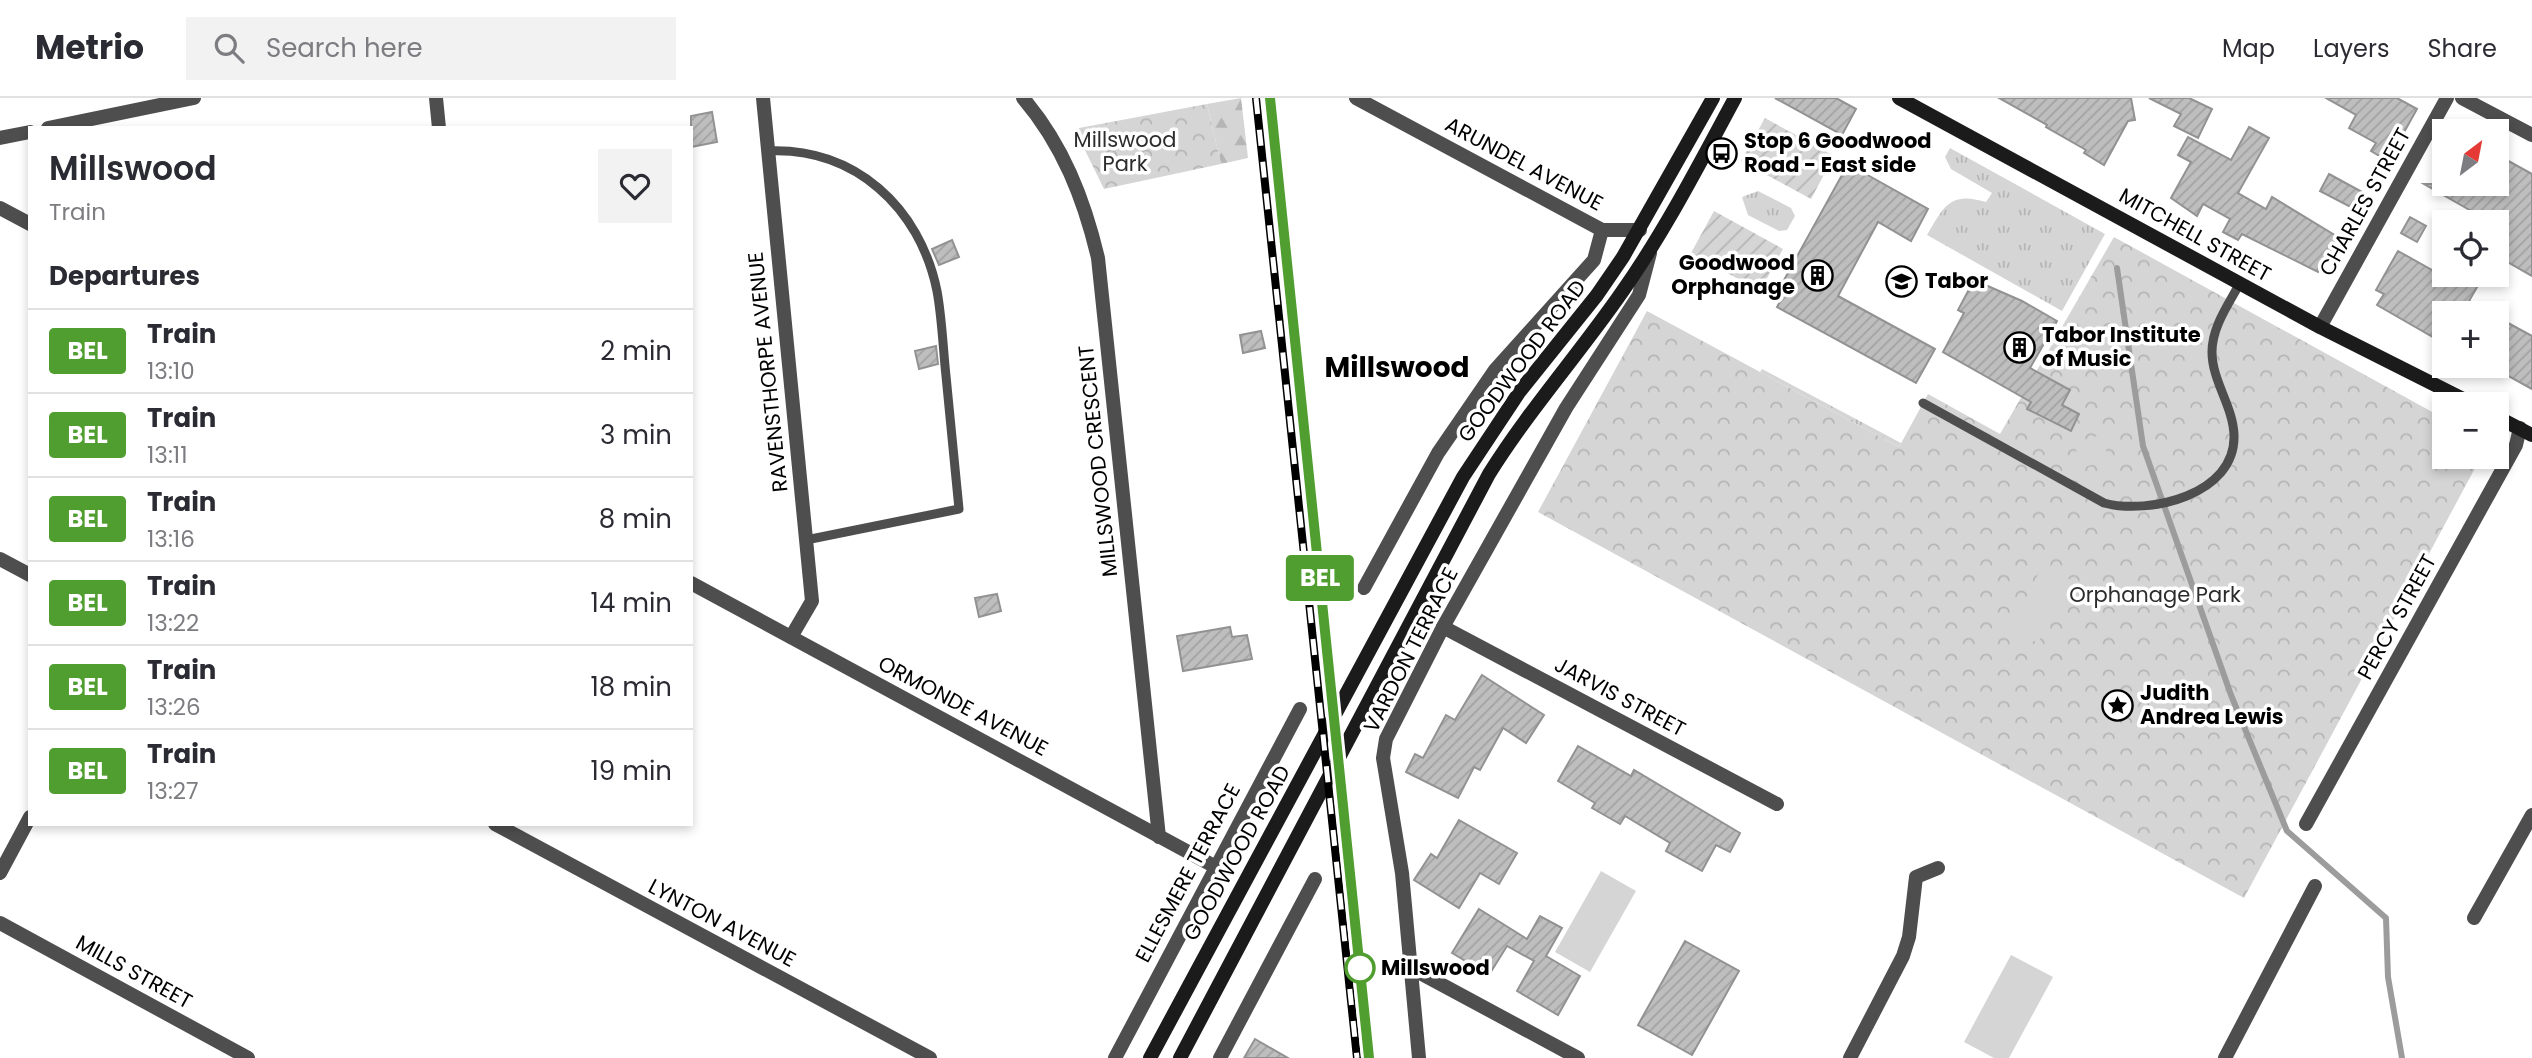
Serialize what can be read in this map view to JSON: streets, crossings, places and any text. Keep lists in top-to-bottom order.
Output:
{
  "streets": {
    "main road": ["MITCHELL STREET", "GOODWOOD ROAD"],
    "street": [
      "ARUNDEL AVENUE",
      "CHARLES STREET",
      "RAVENSTHORPE AVENUE",
      "MILLSWOOD CRESCENT",
      "PERCY STREET",
      "VARDON TERRACE",
      "JARVIS STREET",
      "ORMONDE AVENUE",
      "ELLESMERE TERRACE",
      "LYNTON AVENUE",
      "MILLS STREET"
    ]
  },
  "crossings": [
    ["ARUNDEL AVENUE", "GOODWOOD ROAD"],
    ["CHARLES STREET", "MITCHELL STREET"],
    ["GOODWOOD ROAD", "VARDON TERRACE"],
    ["RAVENSTHORPE AVENUE", "ORMONDE AVENUE"],
    ["MILLSWOOD CRESCENT", "ORMONDE AVENUE"],
    ["VARDON TERRACE", "JARVIS STREET"],
    ["ORMONDE AVENUE", "ELLESMERE TERRACE"]
  ],
  "districts": ["Millswood"],
  "parks": ["Millswood Park", "Orphanage Park"],
  "places": {
    "bus stop": ["Stop 6 Goodwood Road - East side"],
    "building": ["Goodwood Orphanage", "Tabor Institute of Music"],
    "school or university": ["Tabor"],
    "place": ["Judith Andrea Lewis"],
    "other": ["Millswood"]
  },
  "north": "top right",
  "page": {
    "header": "Metrio",
    "search": "Search here",
    "nav": ["Map", "Layers", "Share"],
    "on_map": "BEL",
    "map_buttons": ["+", "−"],
    "heading": [
      ["Millswood", "Train"],
      "Departures"
    ],
    "list": [
      {
        "mark": "BEL",
        "name": "Train",
        "note": "13:10",
        "value": "2 min"
      },
      {
        "mark": "BEL",
        "name": "Train",
        "note": "13:11",
        "value": "3 min"
      },
      {
        "mark": "BEL",
        "name": "Train",
        "note": "13:16",
        "value": "8 min"
      },
      {
        "mark": "BEL",
        "name": "Train",
        "note": "13:22",
        "value": "14 min"
      },
      {
        "mark": "BEL",
        "name": "Train",
        "note": "13:26",
        "value": "18 min"
      },
      {
        "mark": "BEL",
        "name": "Train",
        "note": "13:27",
        "value": "19 min"
      }
    ]
  }
}
